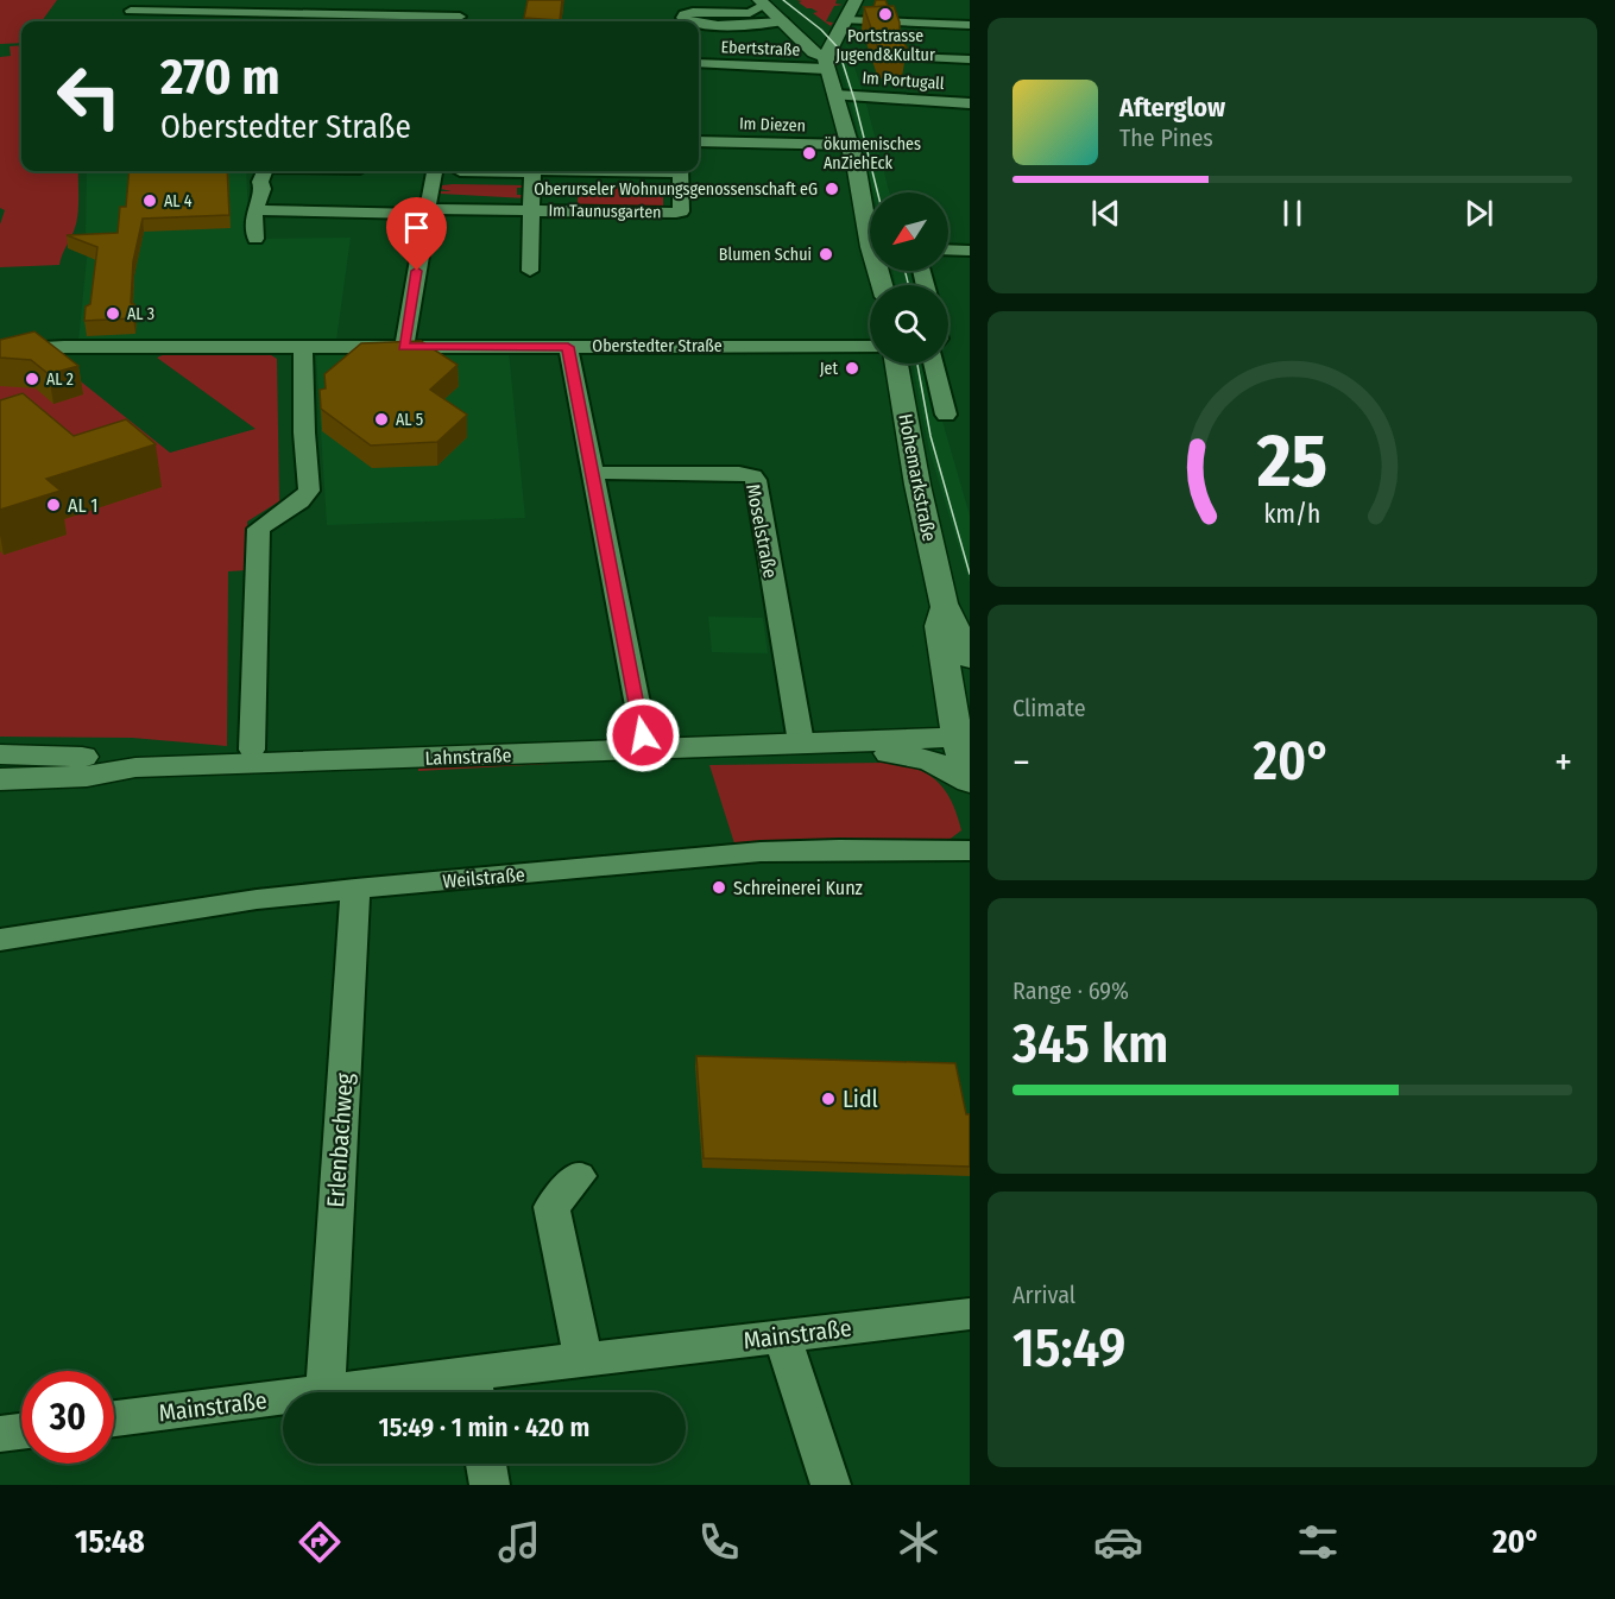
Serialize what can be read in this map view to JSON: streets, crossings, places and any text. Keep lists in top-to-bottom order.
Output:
{
  "streets": {
    "street": [
      "Ebertstraße",
      "Im Portugall",
      "Im Diezen",
      "Im Taunusgarten",
      "Oberstedter Straße",
      "Hohemarkstraße",
      "Moselstraße",
      "Lahnstraße",
      "Weilstraße",
      "Erlenbachweg",
      "Mainstraße"
    ]
  },
  "crossings": [
    ["Hohemarkstraße", "Lahnstraße"],
    ["Moselstraße", "Lahnstraße"],
    ["Weilstraße", "Erlenbachweg"],
    ["Erlenbachweg", "Mainstraße"]
  ],
  "places": [
    "Portstrasse Jugend&Kultur",
    "ökumenisches AnZiehEck",
    "Oberurseler Wohnungsgenossenschaft eG",
    "AL 4",
    "Blumen Schui",
    "AL 3",
    "Jet",
    "AL 2",
    "AL 5",
    "AL 1",
    "Schreinerei Kunz",
    "Lidl"
  ],
  "north": "bottom left",
  "page": {
    "turn": ["270 m", "Oberstedter Straße"],
    "song": ["Afterglow", "The Pines"],
    "tile": [
      "Climate",
      ["Range · 69%", "345 km"],
      ["Arrival", "15:49"]
    ],
    "heat": ["−", "20°", "+"],
    "limit": "30",
    "trip": "15:49 · 1 min · 420 m",
    "tabs": ["15:48", "20°"],
    "gauge": ["25", "km/h"]
  }
}
